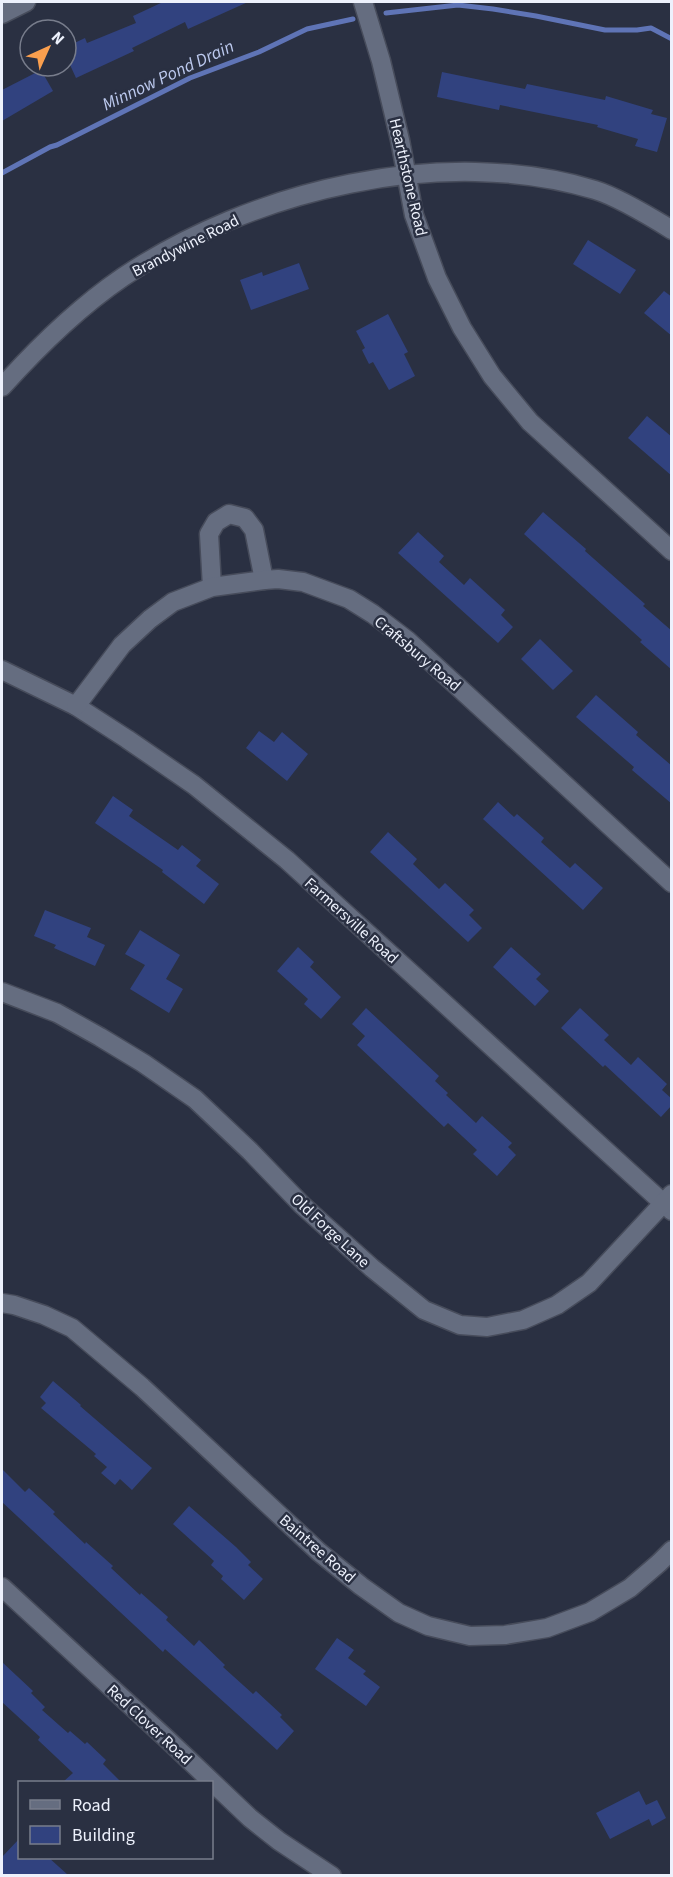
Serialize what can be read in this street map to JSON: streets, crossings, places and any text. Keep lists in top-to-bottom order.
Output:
{
  "streets": {
    "street": [
      "Hearthstone Road",
      "Brandywine Road",
      "Craftsbury Road",
      "Farmersville Road",
      "Old Forge Lane",
      "Baintree Road",
      "Red Clover Road"
    ]
  },
  "crossings": [
    ["Hearthstone Road", "Brandywine Road"],
    ["Craftsbury Road", "Farmersville Road"],
    ["Farmersville Road", "Old Forge Lane"]
  ],
  "water": ["Minnow Pond Drain"],
  "legend": ["Road", "Building"],
  "north": "top right"
}
